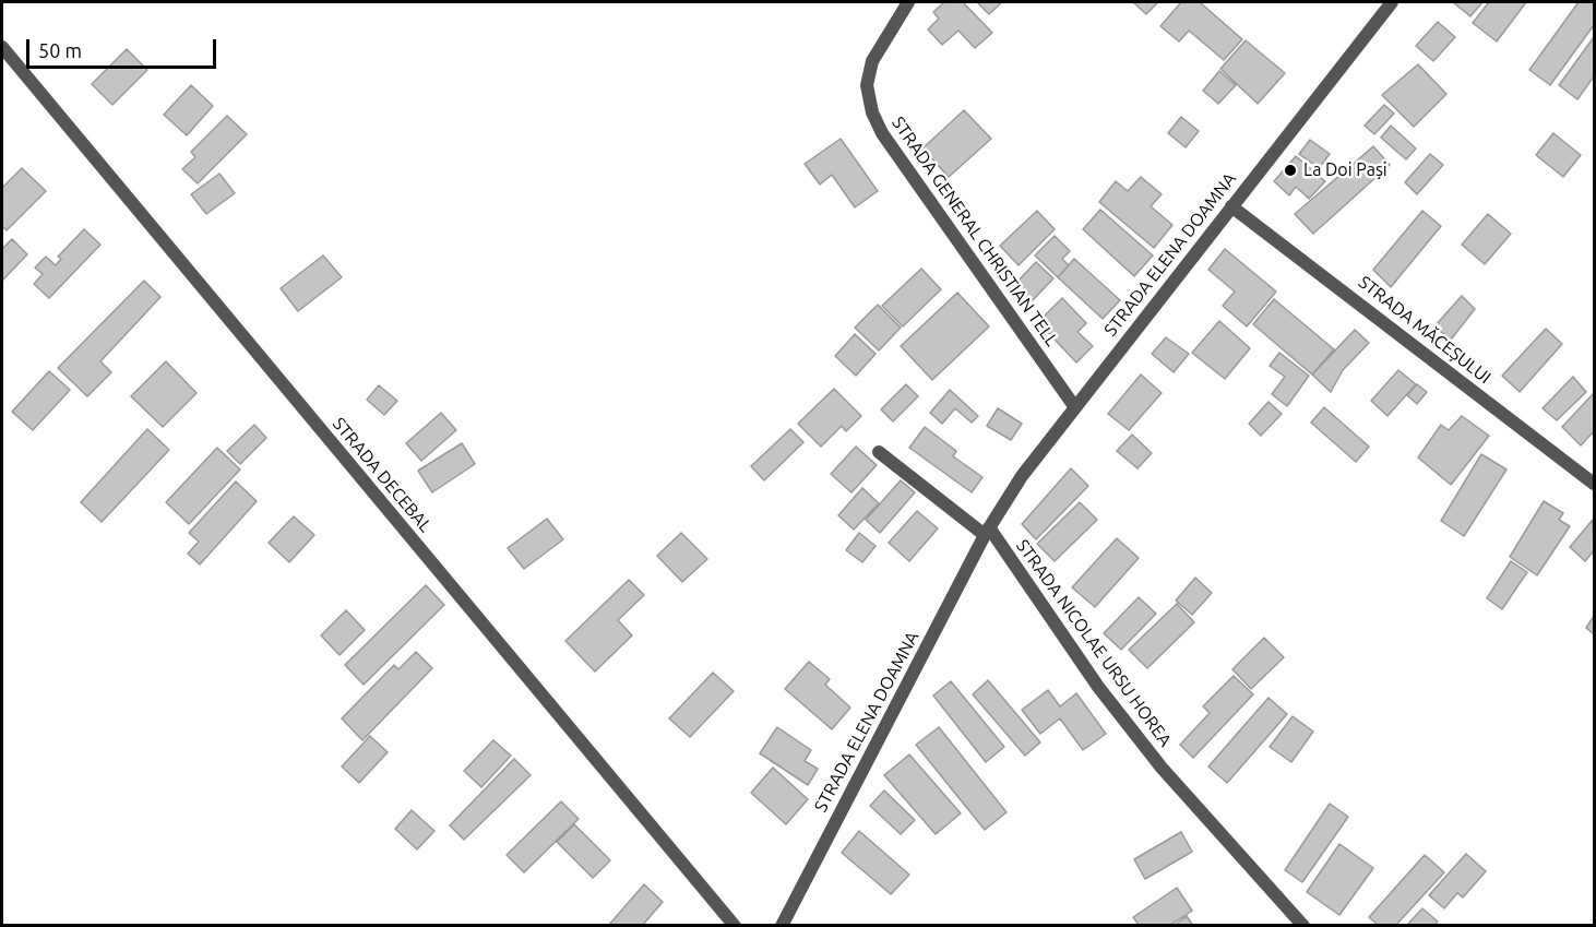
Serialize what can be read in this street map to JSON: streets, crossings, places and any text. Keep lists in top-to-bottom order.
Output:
{
  "streets": {
    "street": [
      "STRADA GENERAL CHRISTIAN TELL",
      "STRADA ELENA DOAMNA",
      "STRADA MĂCEȘULUI",
      "STRADA DECEBAL",
      "STRADA NICOLAE URSU HOREA"
    ]
  },
  "crossings": [
    ["STRADA GENERAL CHRISTIAN TELL", "STRADA ELENA DOAMNA"],
    ["STRADA ELENA DOAMNA", "STRADA MĂCEȘULUI"],
    ["STRADA ELENA DOAMNA", "STRADA NICOLAE URSU HOREA"]
  ],
  "places": ["La Doi Pași"],
  "scale_bar": "50 m"
}
